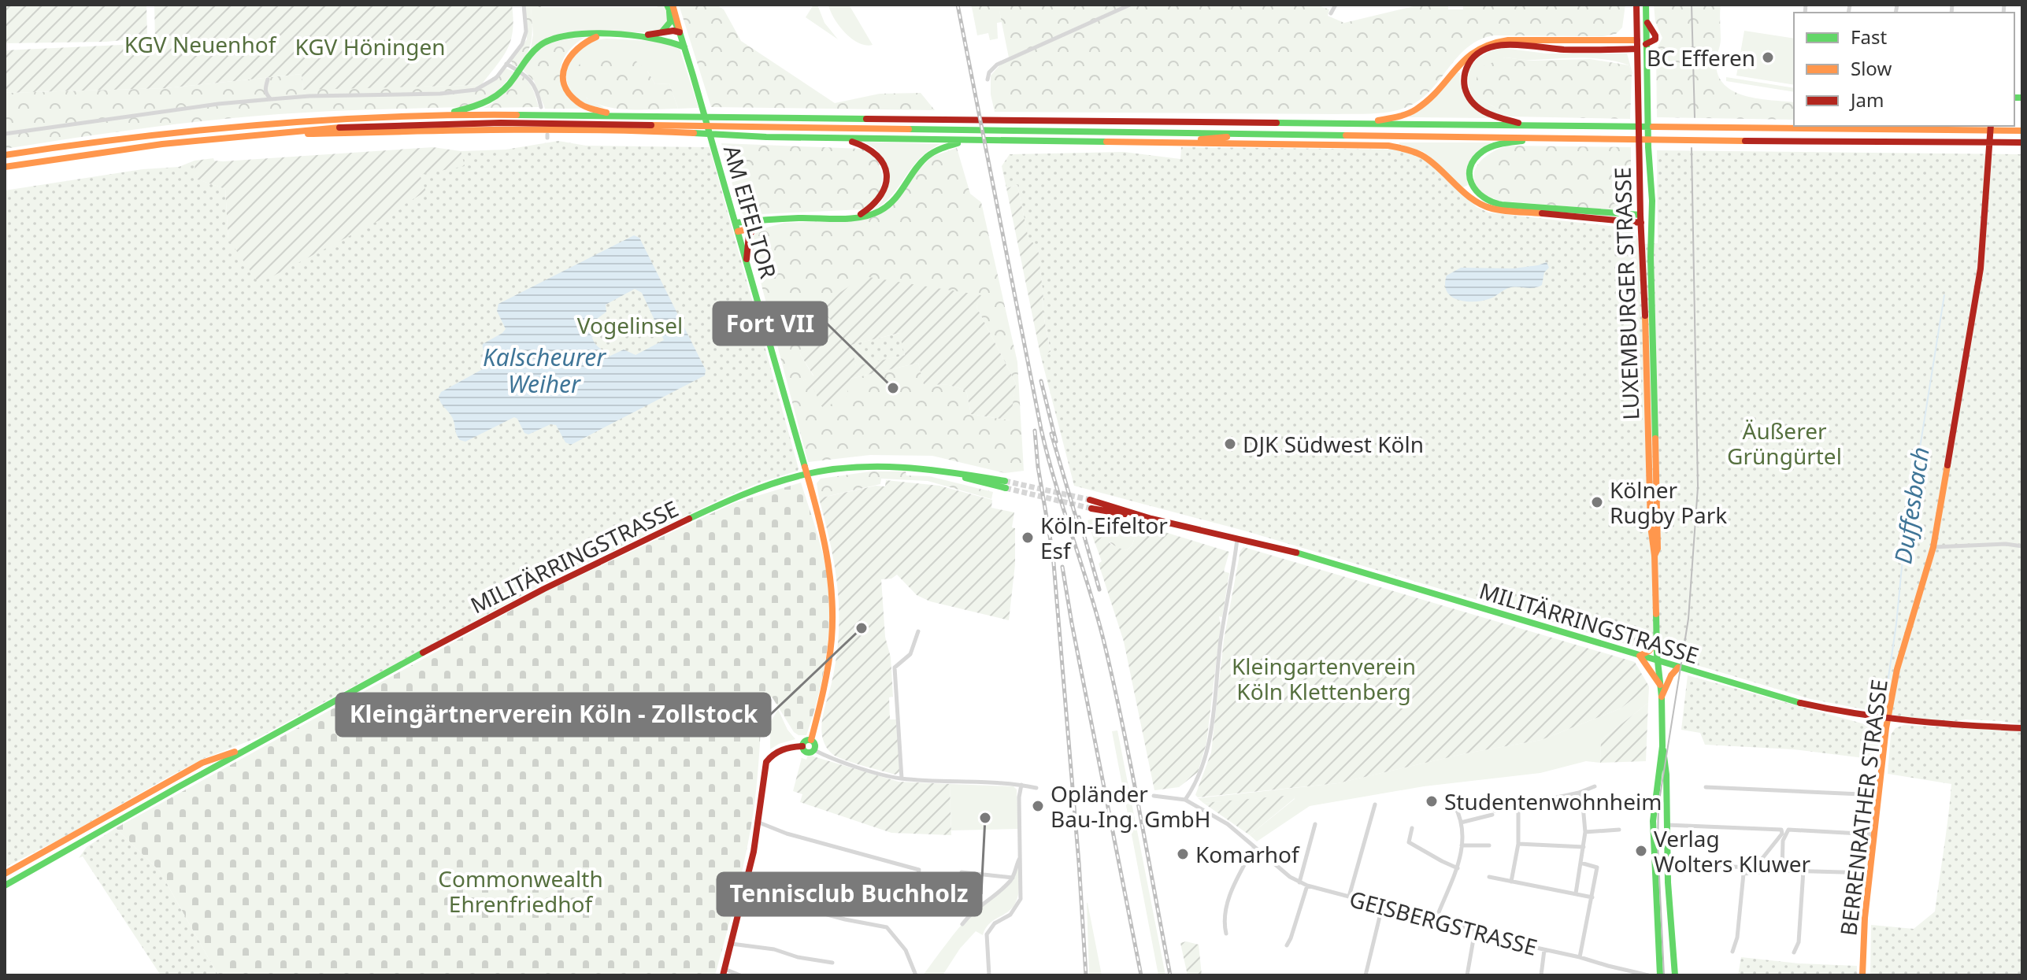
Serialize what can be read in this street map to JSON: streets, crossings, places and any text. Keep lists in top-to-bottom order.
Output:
{
  "streets": {
    "main road": [
      "AM EIFELTOR",
      "LUXEMBURGER STRASSE",
      "MILITÄRRINGSTRASSE",
      "BERRENRATHER STRASSE"
    ],
    "street": ["GEISBERGSTRASSE"]
  },
  "crossings": [
    ["AM EIFELTOR", "MILITÄRRINGSTRASSE"],
    ["LUXEMBURGER STRASSE", "MILITÄRRINGSTRASSE"],
    ["MILITÄRRINGSTRASSE", "BERRENRATHER STRASSE"]
  ],
  "water": ["Kalscheurer Weiher", "Duffesbach"],
  "parks": [
    "KGV Neuenhof",
    "KGV Höningen",
    "Vogelinsel",
    "Äußerer Grüngürtel",
    "Kleingartenverein Köln Klettenberg",
    "Commonwealth Ehrenfriedhof"
  ],
  "places": [
    "BC Efferen",
    "Fort VII",
    "DJK Südwest Köln",
    "Kölner Rugby Park",
    "Köln-Eifeltor Esf",
    "Kleingärtnerverein Köln - Zollstock",
    "Studentenwohnheim",
    "Opländer Bau-Ing. GmbH",
    "Tennisclub Buchholz",
    "Verlag Wolters Kluwer",
    "Komarhof"
  ],
  "legend": ["Fast", "Slow", "Jam"]
}
